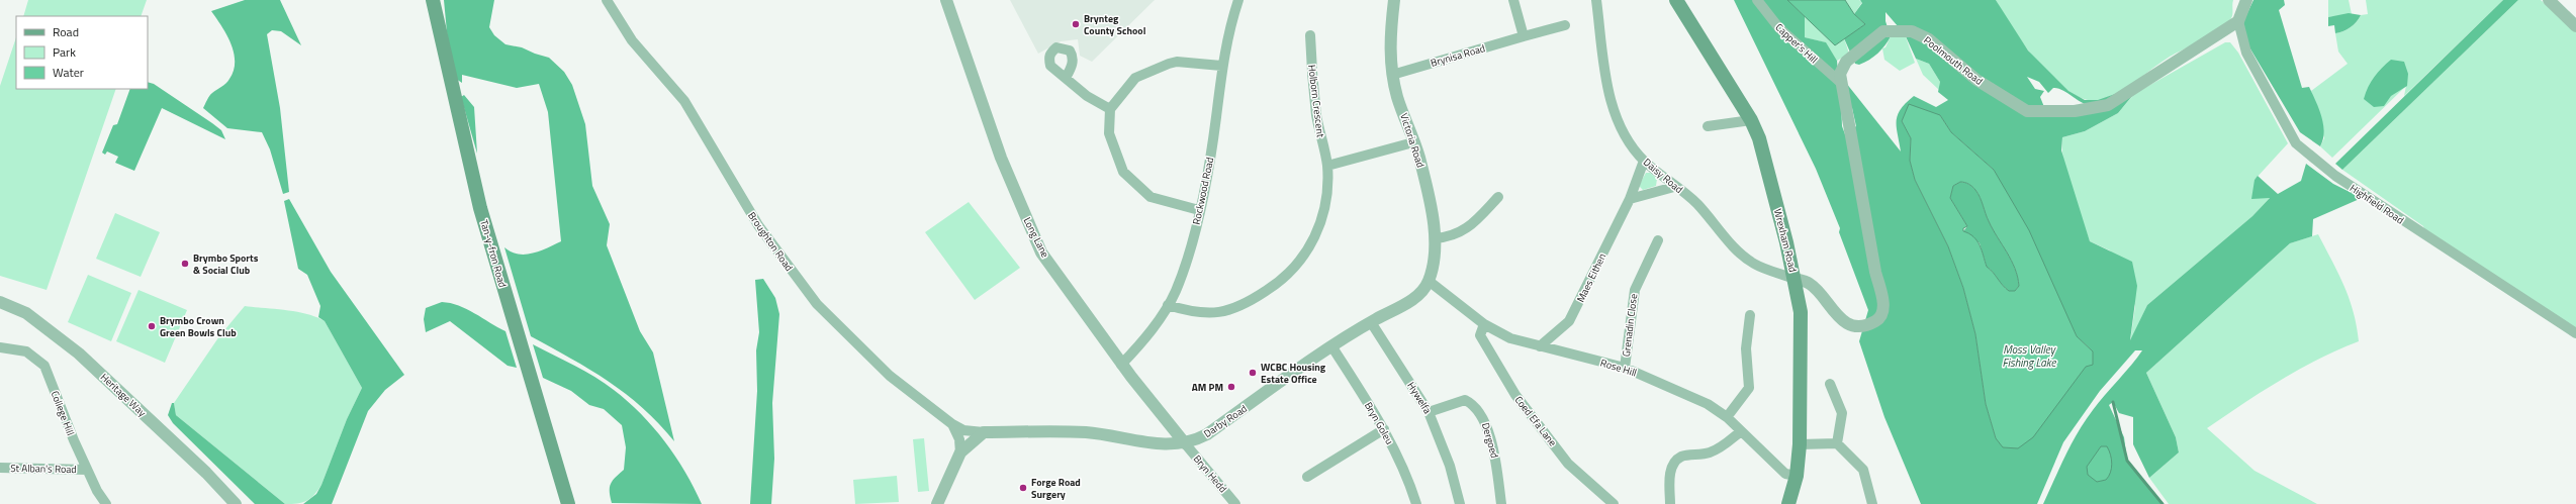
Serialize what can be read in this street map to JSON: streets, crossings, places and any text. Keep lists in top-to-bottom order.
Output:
{
  "streets": {
    "main road": ["Wrexham Road", "Tan-y-fron Road"],
    "street": [
      "Capper's Hill",
      "Brynisa Road",
      "Poolmouth Road",
      "Holborn Crescent",
      "Victoria Road",
      "Daisy Road",
      "Rockwood Road",
      "Highfield Road",
      "Long Lane",
      "Broughton Road",
      "Maes Eithen",
      "Grenadin Close",
      "Rose Hill",
      "Heritage Way",
      "Hywelfa",
      "College Hill",
      "Darby Road",
      "Coed Efa Lane",
      "Bryn Goleu",
      "Dergoed",
      "St Alban's Road",
      "Bryn Hedd"
    ]
  },
  "crossings": [
    ["Capper's Hill", "Poolmouth Road"],
    ["Brynisa Road", "Victoria Road"],
    ["Poolmouth Road", "Daisy Road"],
    ["Poolmouth Road", "Highfield Road"],
    ["Poolmouth Road", "Wrexham Road"],
    ["Holborn Crescent", "Rockwood Road"],
    ["Victoria Road", "Rose Hill"],
    ["Victoria Road", "Darby Road"],
    ["Daisy Road", "Wrexham Road"],
    ["Daisy Road", "Maes Eithen"],
    ["Rockwood Road", "Long Lane"],
    ["Long Lane", "Darby Road"],
    ["Long Lane", "Bryn Hedd"],
    ["Wrexham Road", "Rose Hill"],
    ["Broughton Road", "Darby Road"],
    ["Maes Eithen", "Rose Hill"],
    ["Grenadin Close", "Rose Hill"],
    ["Rose Hill", "Darby Road"],
    ["Rose Hill", "Coed Efa Lane"],
    ["Hywelfa", "Darby Road"],
    ["Hywelfa", "Dergoed"],
    ["College Hill", "St Alban's Road"],
    ["Darby Road", "Bryn Goleu"],
    ["Darby Road", "Bryn Hedd"]
  ],
  "water": ["Moss Valley Fishing Lake"],
  "places": [
    "Brynteg County School",
    "Brymbo Sports & Social Club",
    "Brymbo Crown Green Bowls Club",
    "WCBC Housing Estate Office",
    "AM PM",
    "Forge Road Surgery"
  ],
  "legend": ["Road", "Park", "Water"]
}
